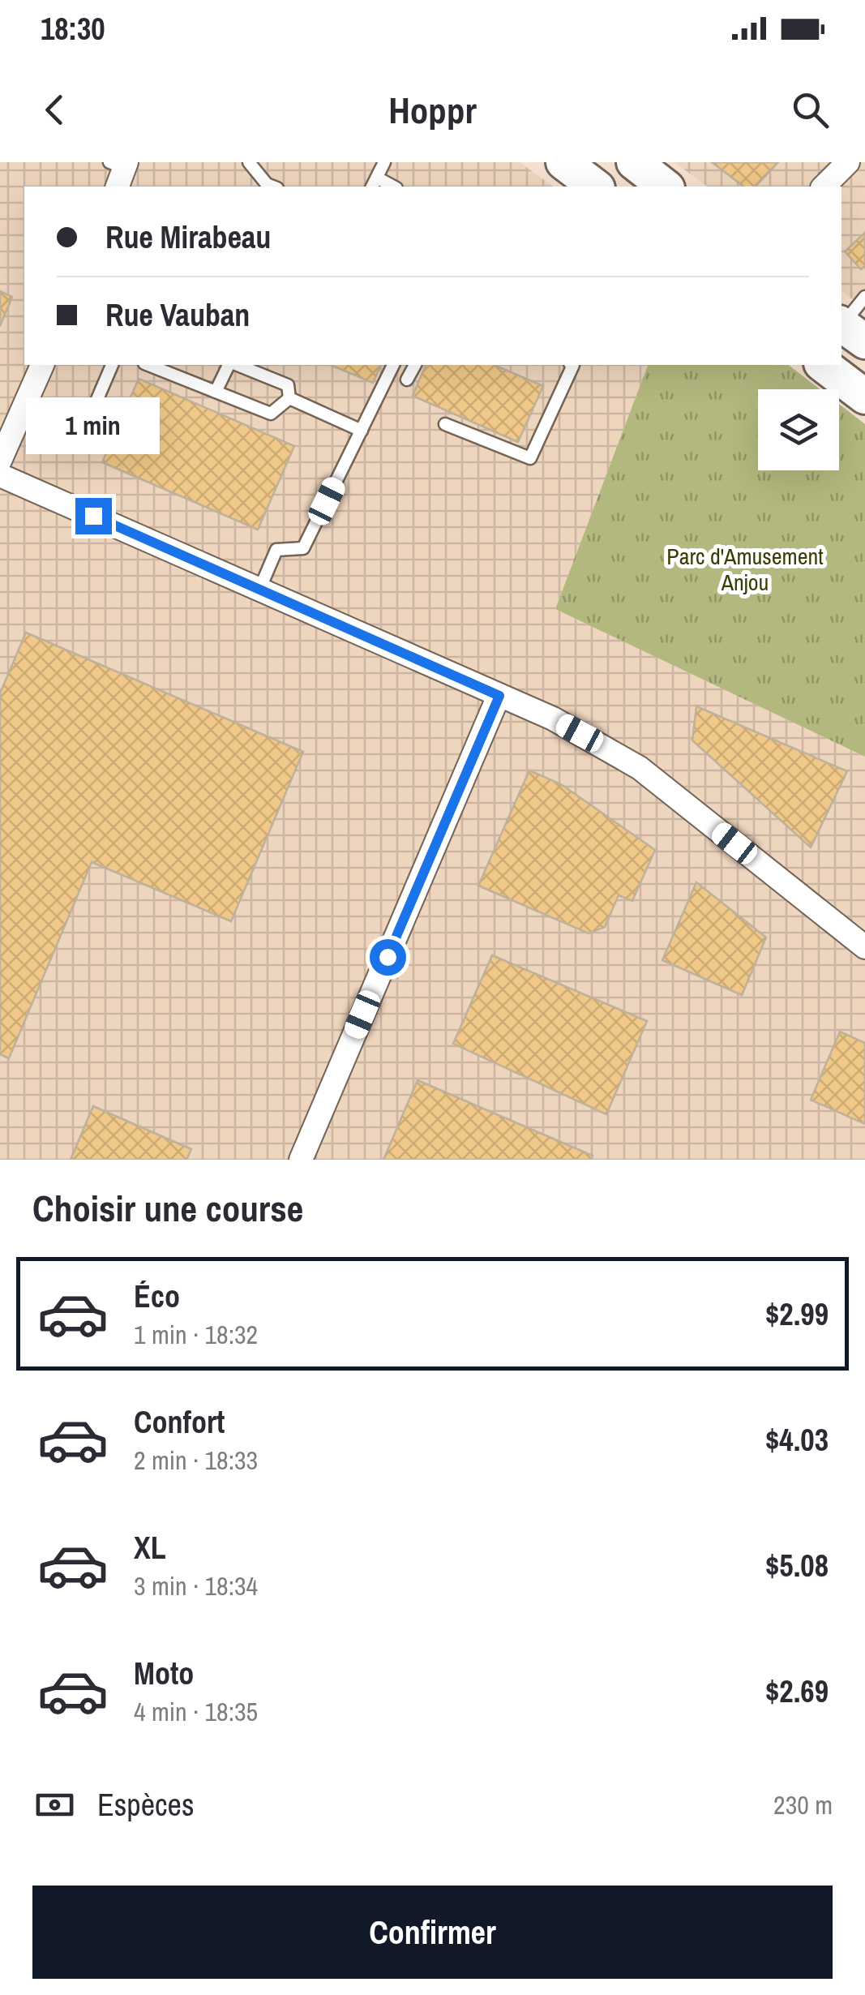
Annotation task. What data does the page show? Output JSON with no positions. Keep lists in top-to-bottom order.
{
  "parks": ["Parc d'Amusement Anjou"],
  "page": {
    "status": "18:30",
    "header": "Hoppr",
    "banner": ["Rue Mirabeau", "Rue Vauban"],
    "bubble": "1 min",
    "heading": "Choisir une course",
    "list": [
      {
        "name": "Éco",
        "note": "1 min · 18:32",
        "value": "$2.99"
      },
      {
        "name": "Confort",
        "note": "2 min · 18:33",
        "value": "$4.03"
      },
      {
        "name": "XL",
        "note": "3 min · 18:34",
        "value": "$5.08"
      },
      {
        "name": "Moto",
        "note": "4 min · 18:35",
        "value": "$2.69"
      }
    ],
    "pay": ["Espèces", "230 m"],
    "buttons": "Confirmer"
  }
}
